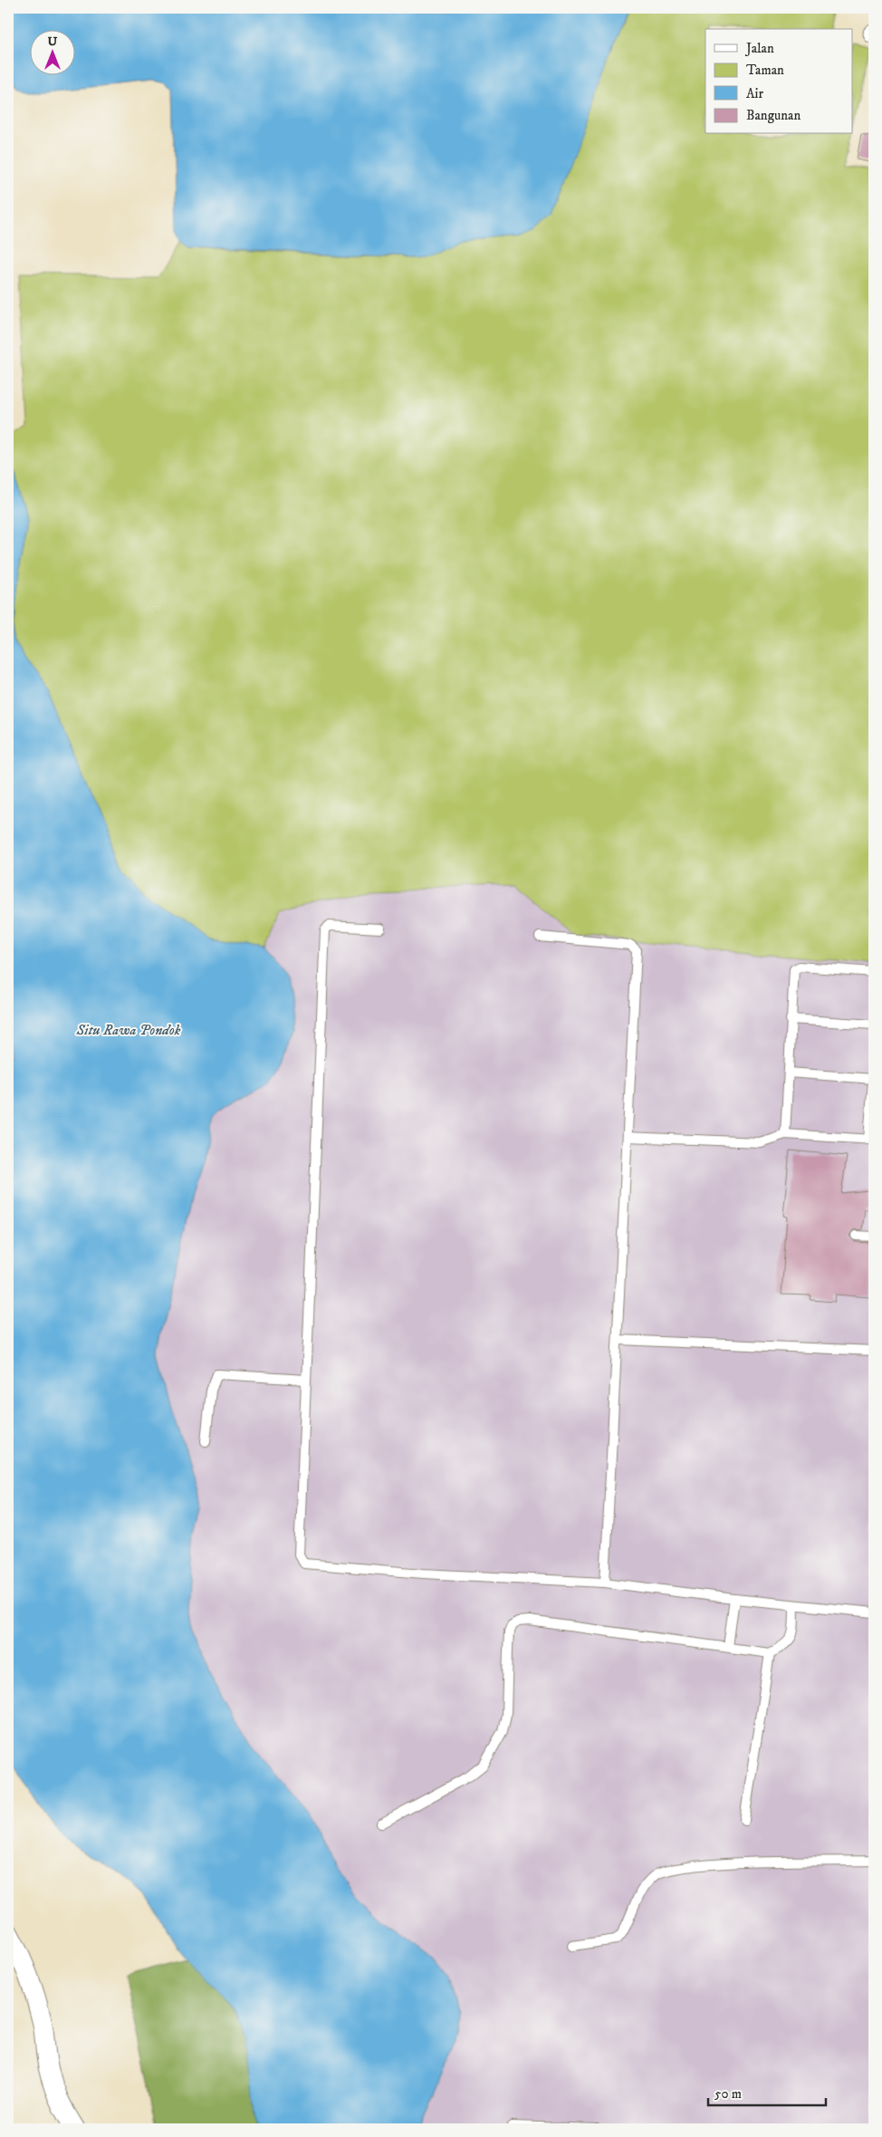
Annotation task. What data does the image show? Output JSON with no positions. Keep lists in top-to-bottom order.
{
  "water": ["Situ Rawa Pondok"],
  "legend": [
    "Jalan",
    "Taman",
    "Air",
    "Bangunan"
  ],
  "scale_bar": "50 m",
  "north": "top"
}
